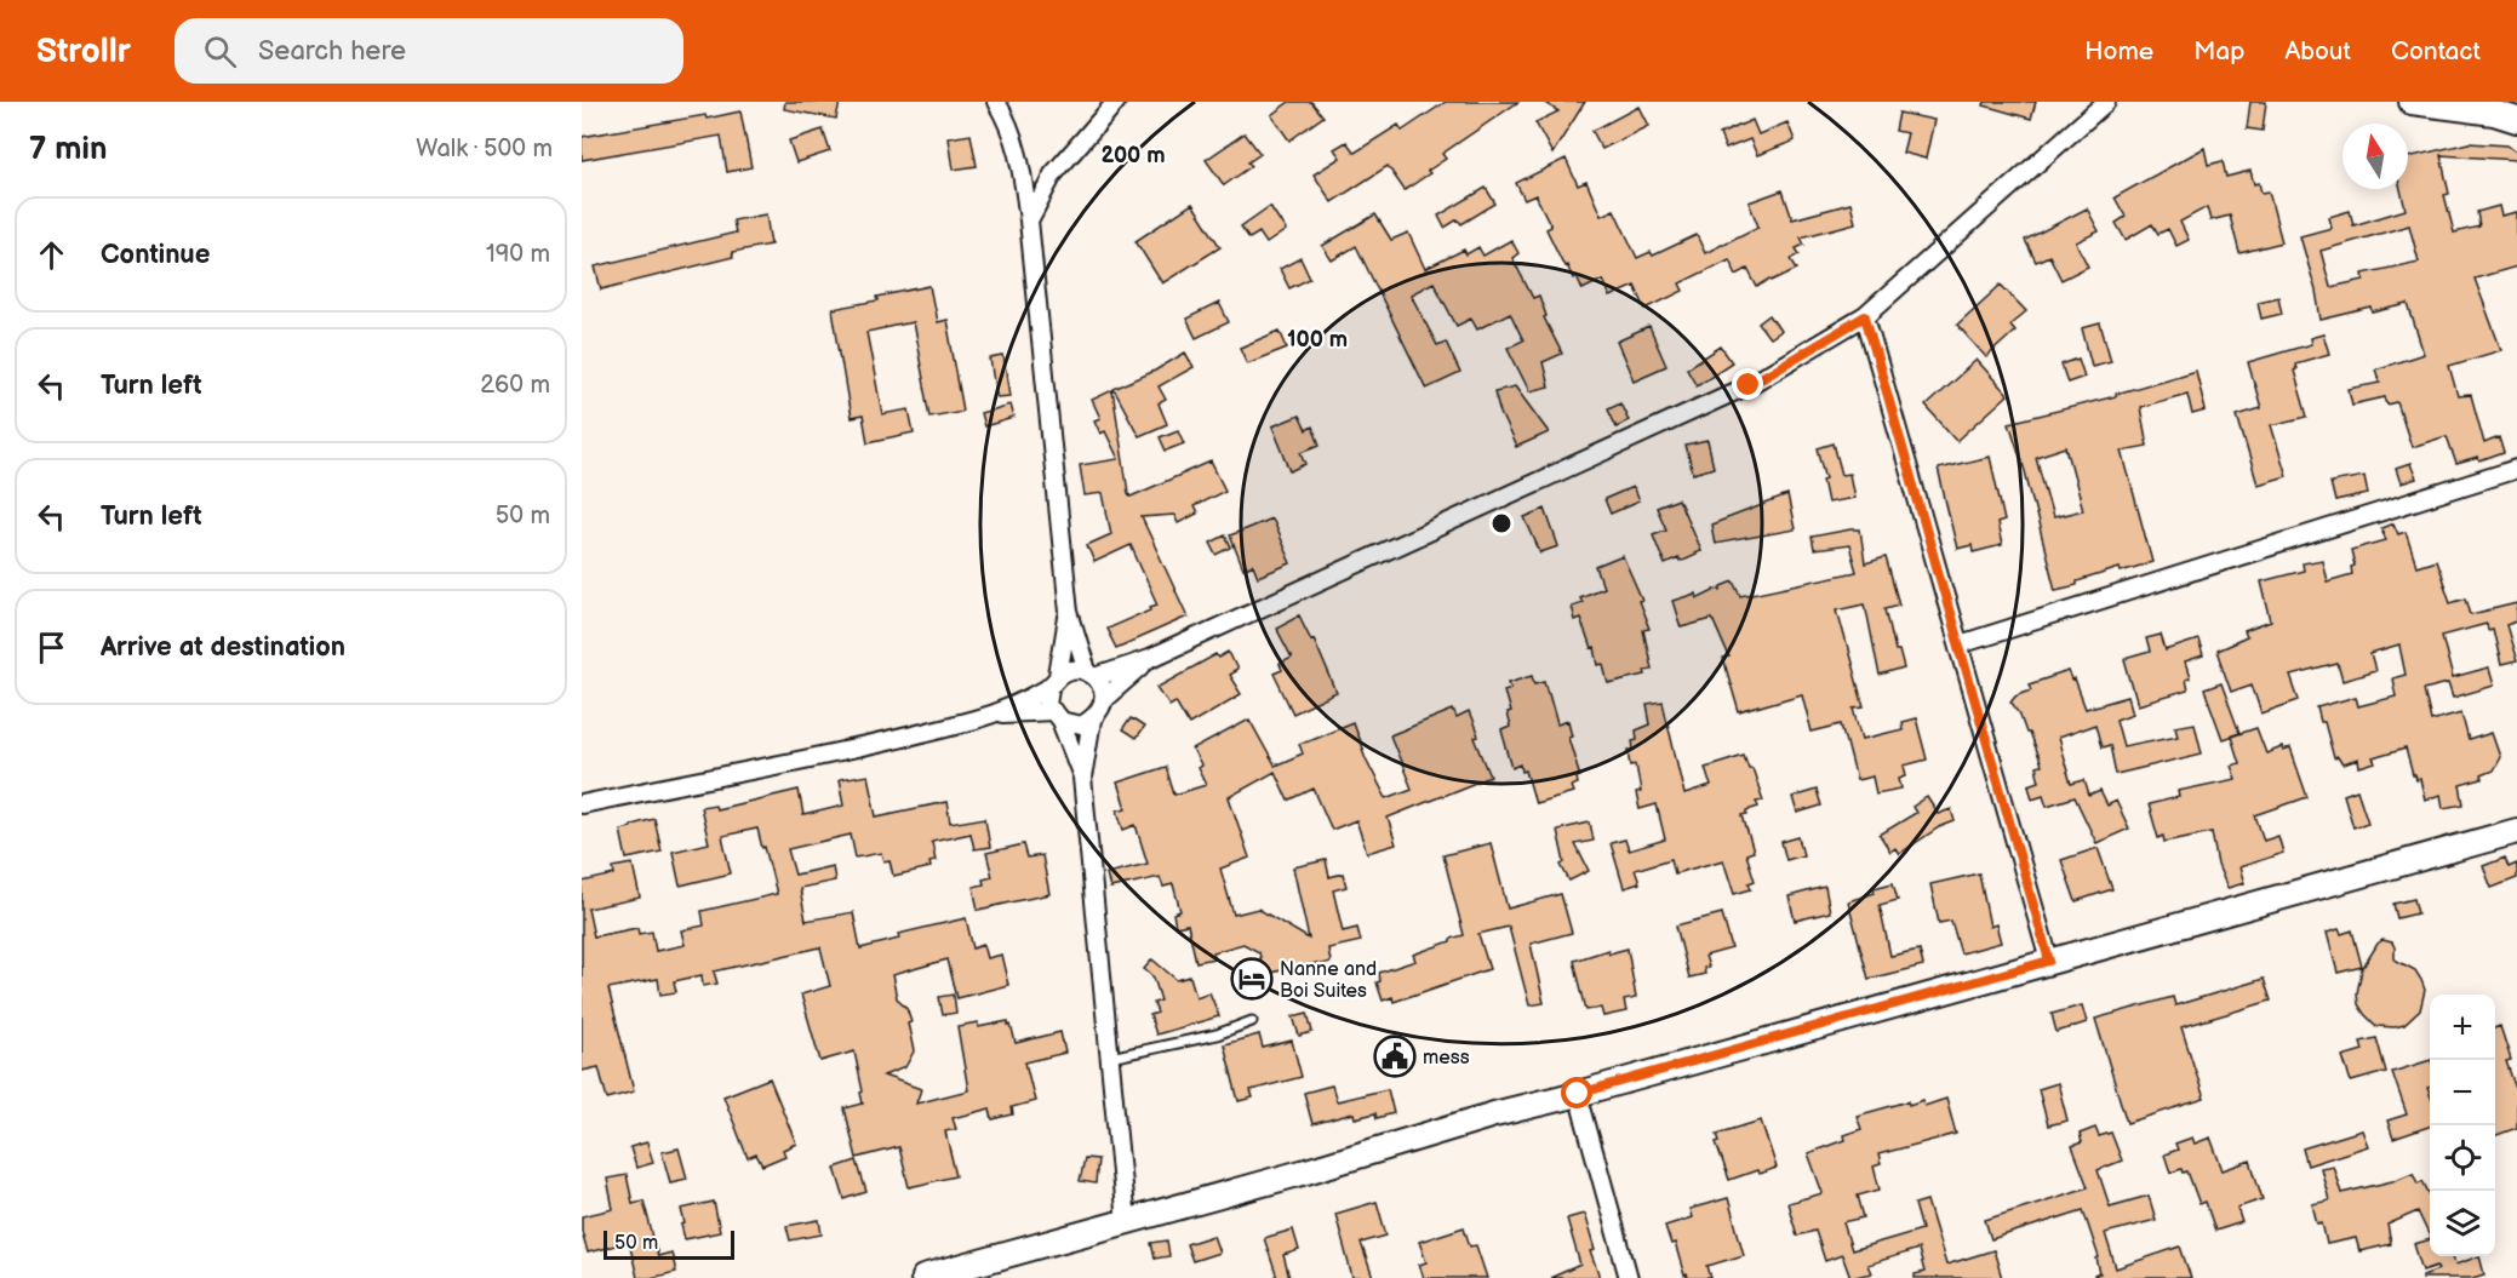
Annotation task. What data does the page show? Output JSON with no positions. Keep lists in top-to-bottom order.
{
  "places": {
    "hotel": ["Nanne and Boi Suites"],
    "public building": ["mess"]
  },
  "scale_bar": "50 m",
  "north": "top",
  "page": {
    "header": "Strollr",
    "search": "Search here",
    "nav": [
      "Home",
      "Map",
      "About",
      "Contact"
    ],
    "heading": ["7 min", "Walk · 500 m"],
    "list": [
      ["Continue", "190 m"],
      ["Turn left", "260 m"],
      ["Turn left", "50 m"],
      "Arrive at destination"
    ],
    "map_buttons": ["+", "−"],
    "scale": "50 m"
  },
  "rings": ["200 m", "100 m"]
}
